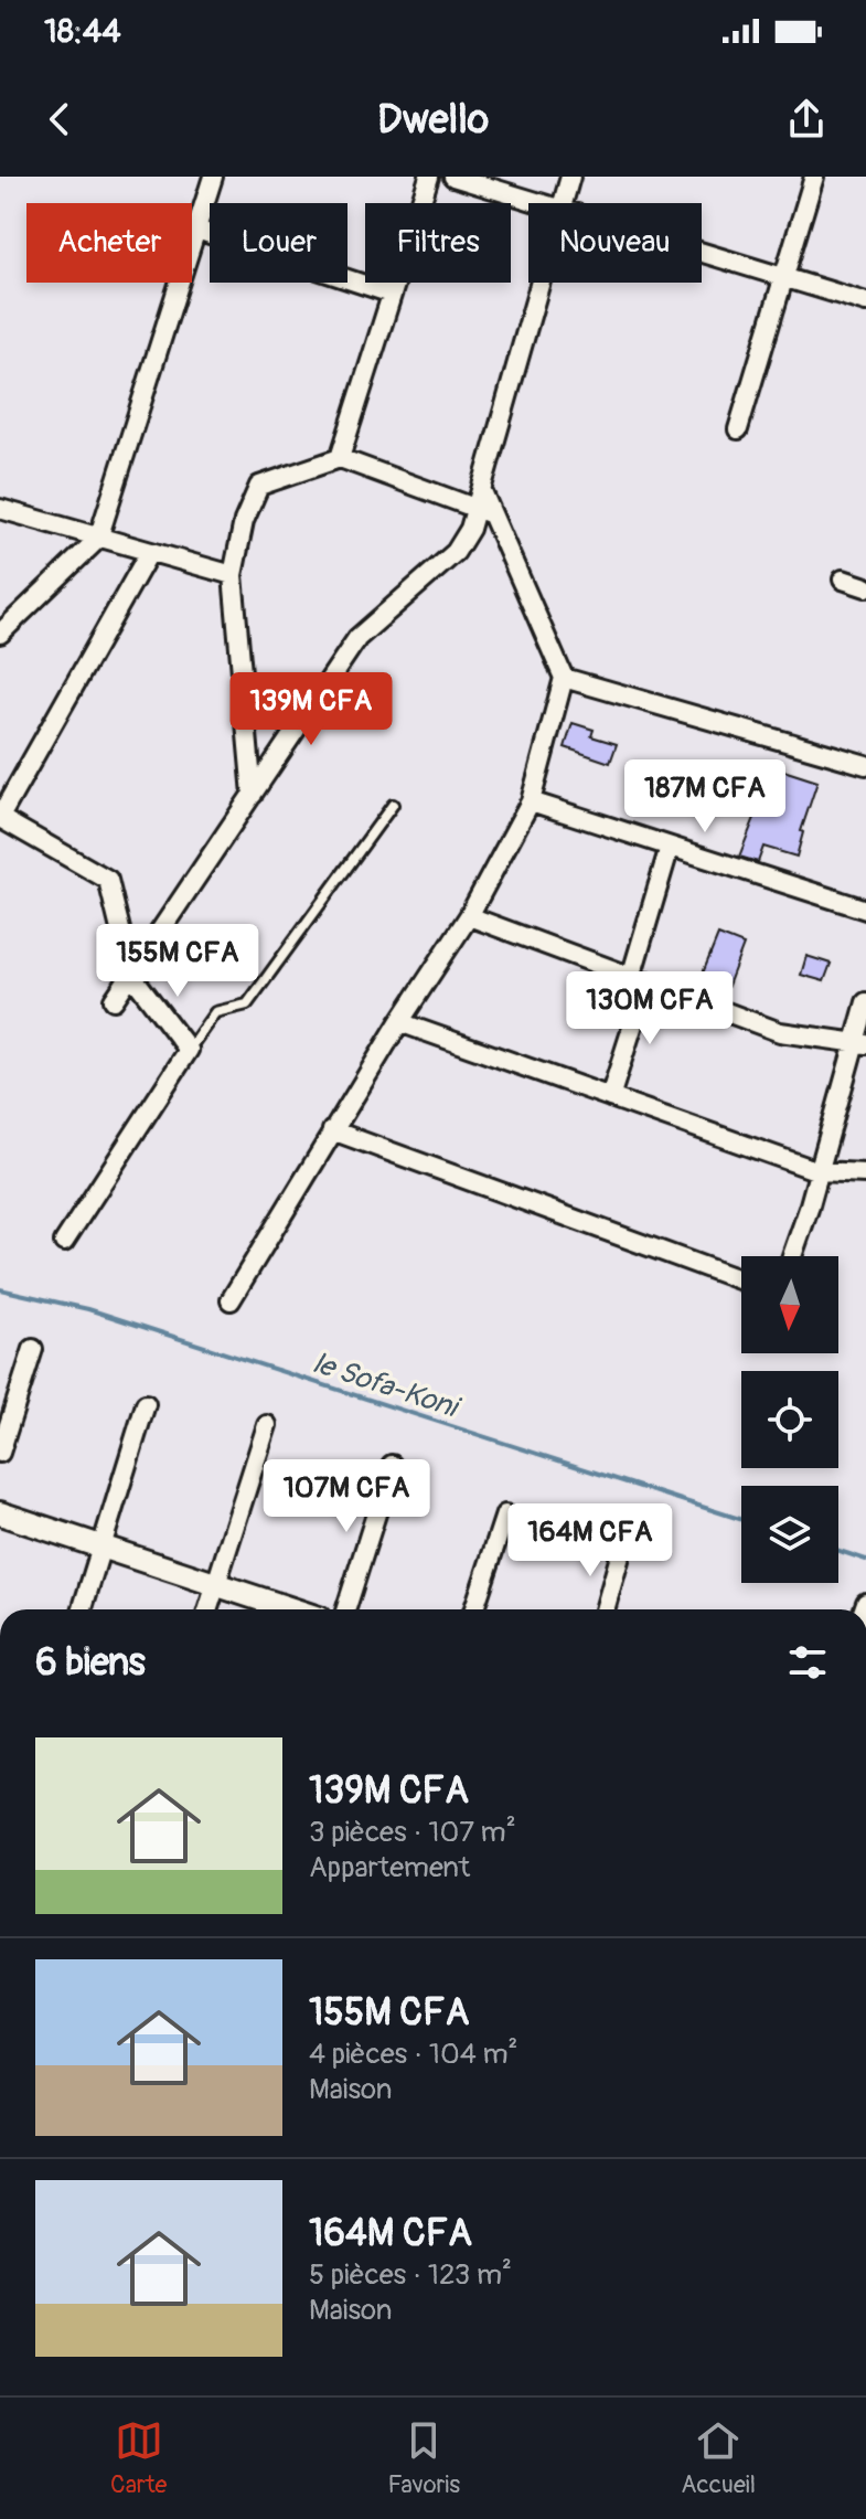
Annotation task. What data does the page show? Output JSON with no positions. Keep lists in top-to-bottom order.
{
  "water": ["le Sofa-Koni"],
  "north": "bottom",
  "page": {
    "status": "18:44",
    "header": "Dwello",
    "chip": [
      "Acheter",
      "Louer",
      "Filtres",
      "Nouveau"
    ],
    "price": [
      "139M CFA",
      "187M CFA",
      "155M CFA",
      "130M CFA",
      "107M CFA",
      "164M CFA"
    ],
    "heading": "6 biens",
    "list": [
      {
        "name": "139M CFA",
        "note": "3 pièces · 107 m² · Appartement"
      },
      {
        "name": "155M CFA",
        "note": "4 pièces · 104 m² · Maison"
      },
      {
        "name": "164M CFA",
        "note": "5 pièces · 123 m² · Maison"
      }
    ],
    "tabs": ["Carte", "Favoris", "Accueil"]
  }
}
